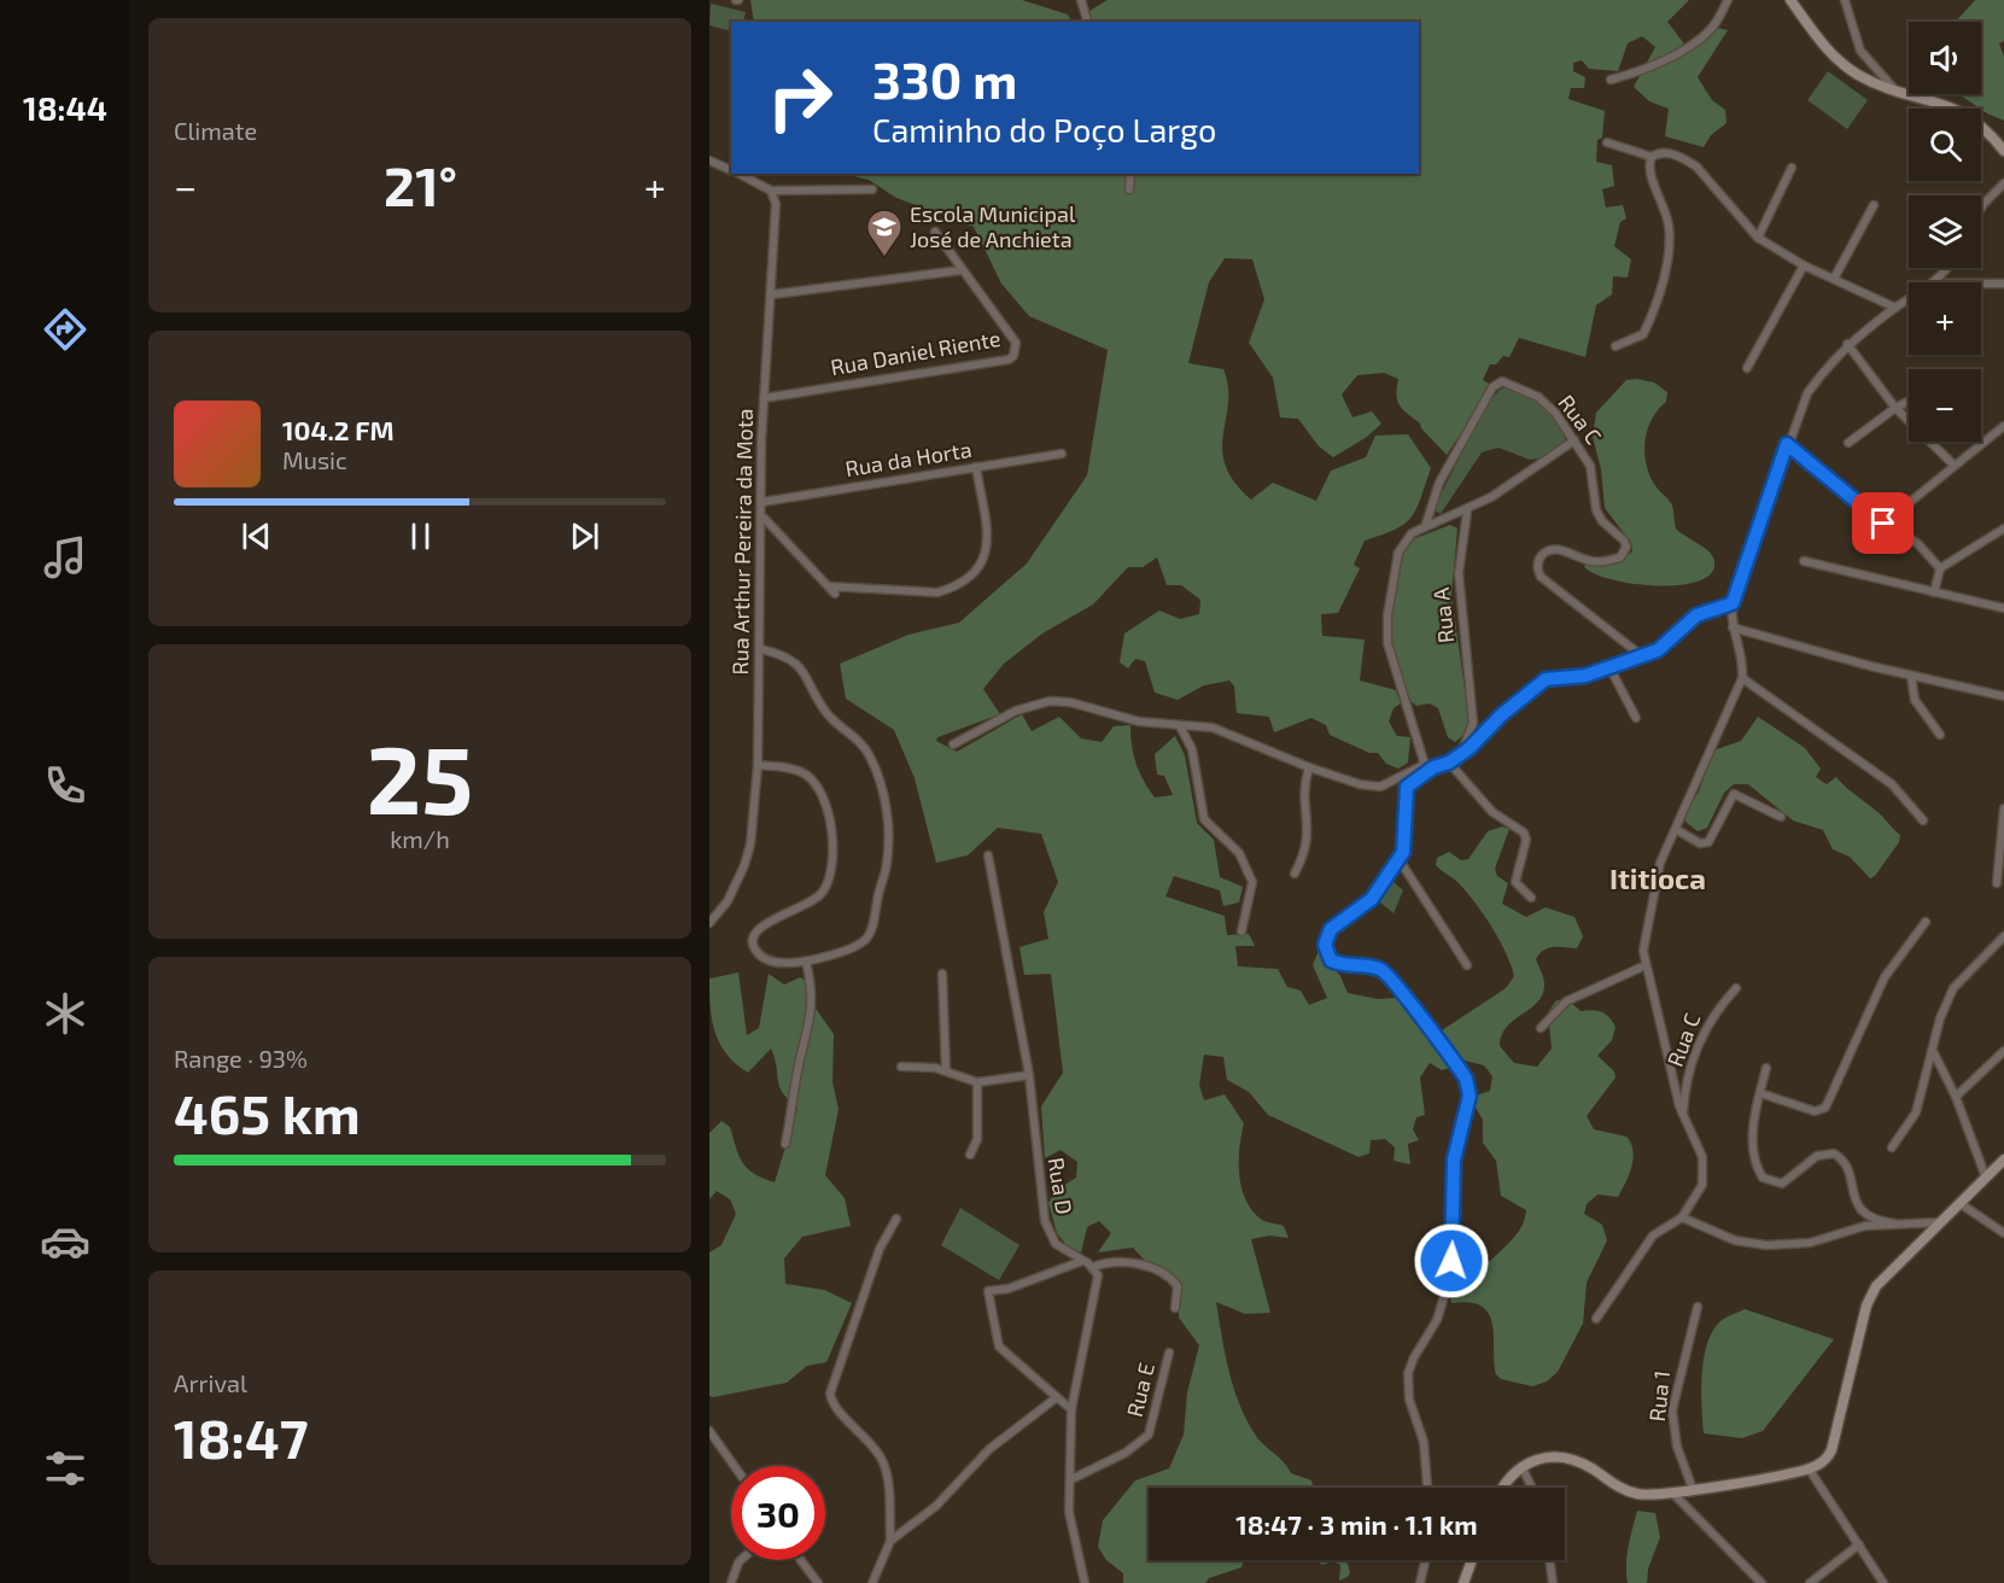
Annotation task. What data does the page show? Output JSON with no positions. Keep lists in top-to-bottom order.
{
  "streets": {
    "street": [
      "Rua Daniel Riente",
      "Rua C",
      "Rua da Horta",
      "Rua Arthur Pereira da Mota",
      "Rua A",
      "Rua D",
      "Rua E",
      "Rua 1"
    ]
  },
  "crossings": [
    ["Rua Daniel Riente", "Rua Arthur Pereira da Mota"],
    ["Rua da Horta", "Rua Arthur Pereira da Mota"]
  ],
  "districts": ["Ititioca"],
  "places": {
    "school or university": ["Escola Municipal José de Anchieta"]
  },
  "page": {
    "tabs": "18:44",
    "tile": [
      "Climate",
      ["25", "km/h"],
      ["Range · 93%", "465 km"],
      ["Arrival", "18:47"]
    ],
    "map_buttons": ["+", "−"],
    "turn": ["330 m", "Caminho do Poço Largo"],
    "heat": ["−", "21°", "+"],
    "song": ["104.2 FM", "Music"],
    "limit": "30",
    "trip": "18:47 · 3 min · 1.1 km"
  }
}
